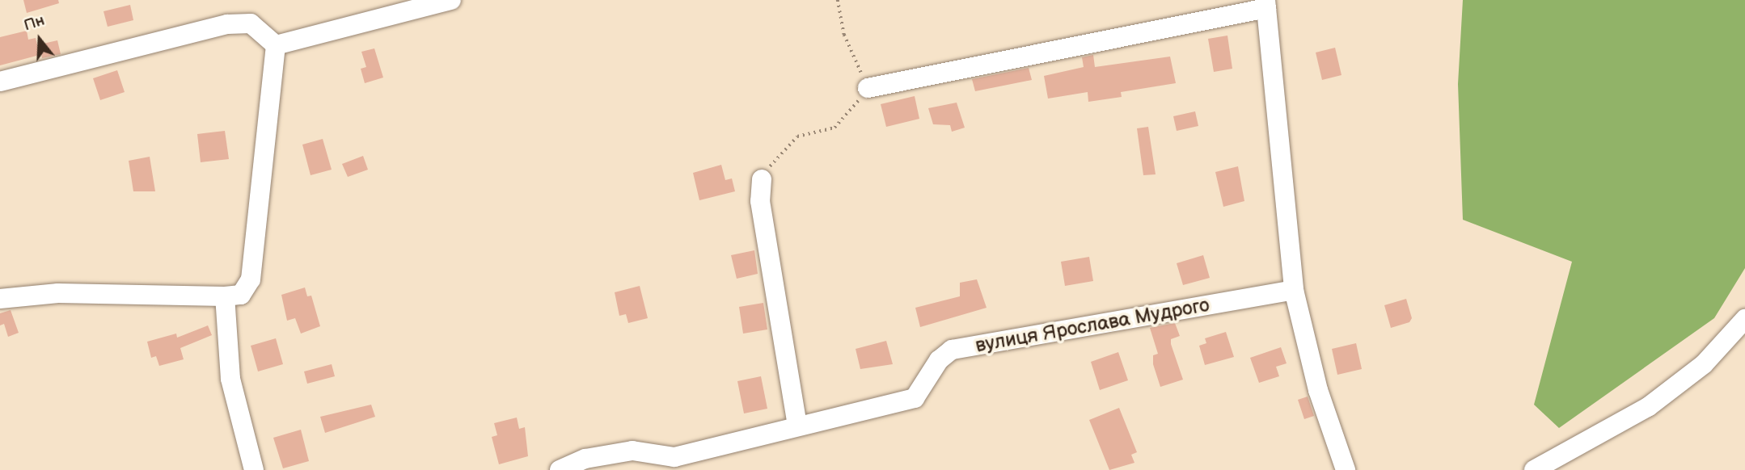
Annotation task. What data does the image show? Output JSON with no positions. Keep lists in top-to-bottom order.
{
  "streets": {
    "street": ["вулиця Ярослава Мудрого"]
  },
  "north": "top"
}
